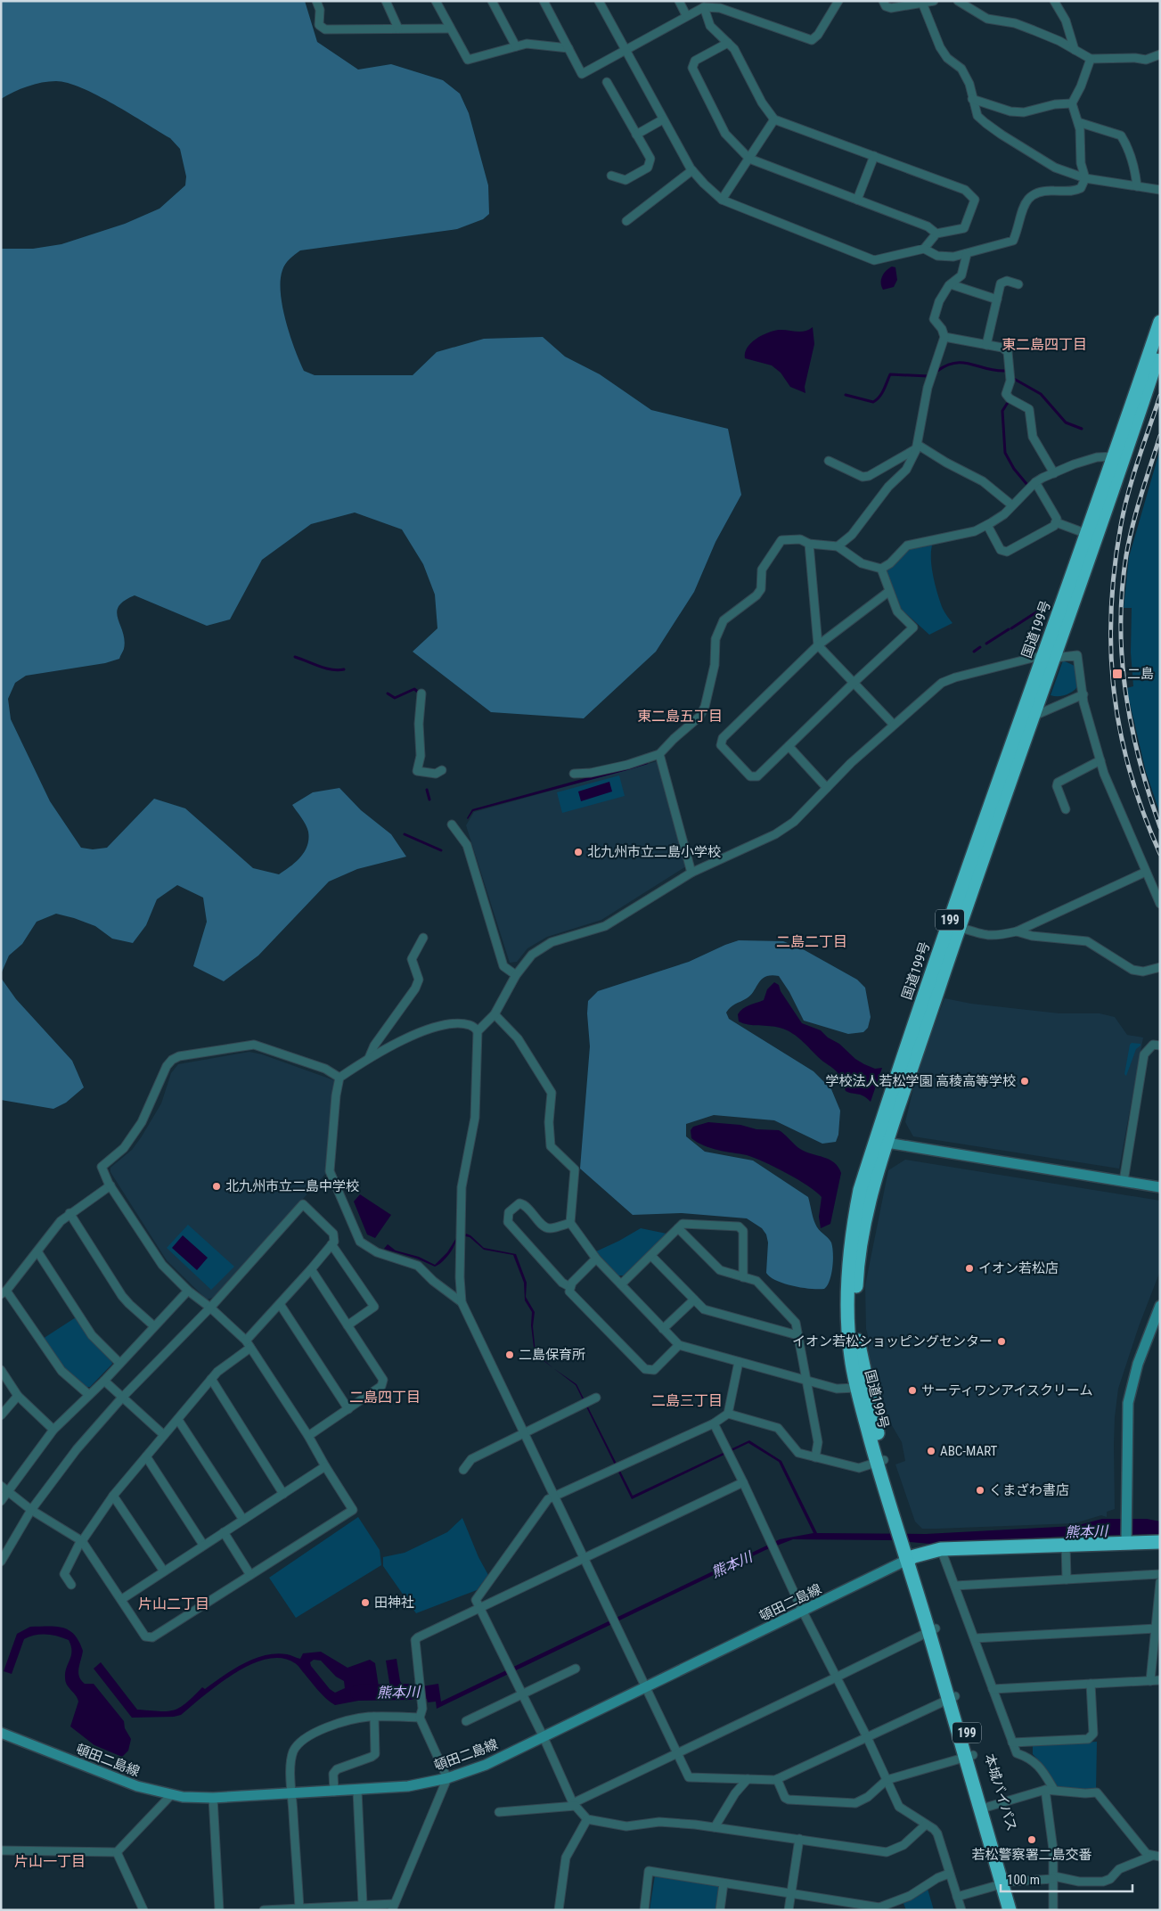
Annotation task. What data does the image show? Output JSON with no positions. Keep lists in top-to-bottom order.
{
  "streets": {
    "highway": ["国道199号", "199", "本城バイパス"],
    "main road": ["頓田二島線"]
  },
  "crossings": [
    ["国道199号", "頓田二島線"],
    ["国道199号", "本城バイパス"],
    ["頓田二島線", "本城バイパス"]
  ],
  "districts": [
    "東二島四丁目",
    "東二島五丁目",
    "二島二丁目",
    "二島四丁目",
    "二島三丁目",
    "片山二丁目",
    "片山一丁目"
  ],
  "water": ["熊本川"],
  "places": {
    "transit": ["二島"],
    "other": [
      "北九州市立二島小学校",
      "学校法人若松学園 高稜高等学校",
      "北九州市立二島中学校",
      "イオン若松店",
      "イオン若松ショッピングセンター",
      "二島保育所",
      "サーティワンアイスクリーム",
      "ABC-MART",
      "くまざわ書店",
      "田神社",
      "若松警察署二島交番"
    ]
  },
  "scale_bar": "100 m"
}
